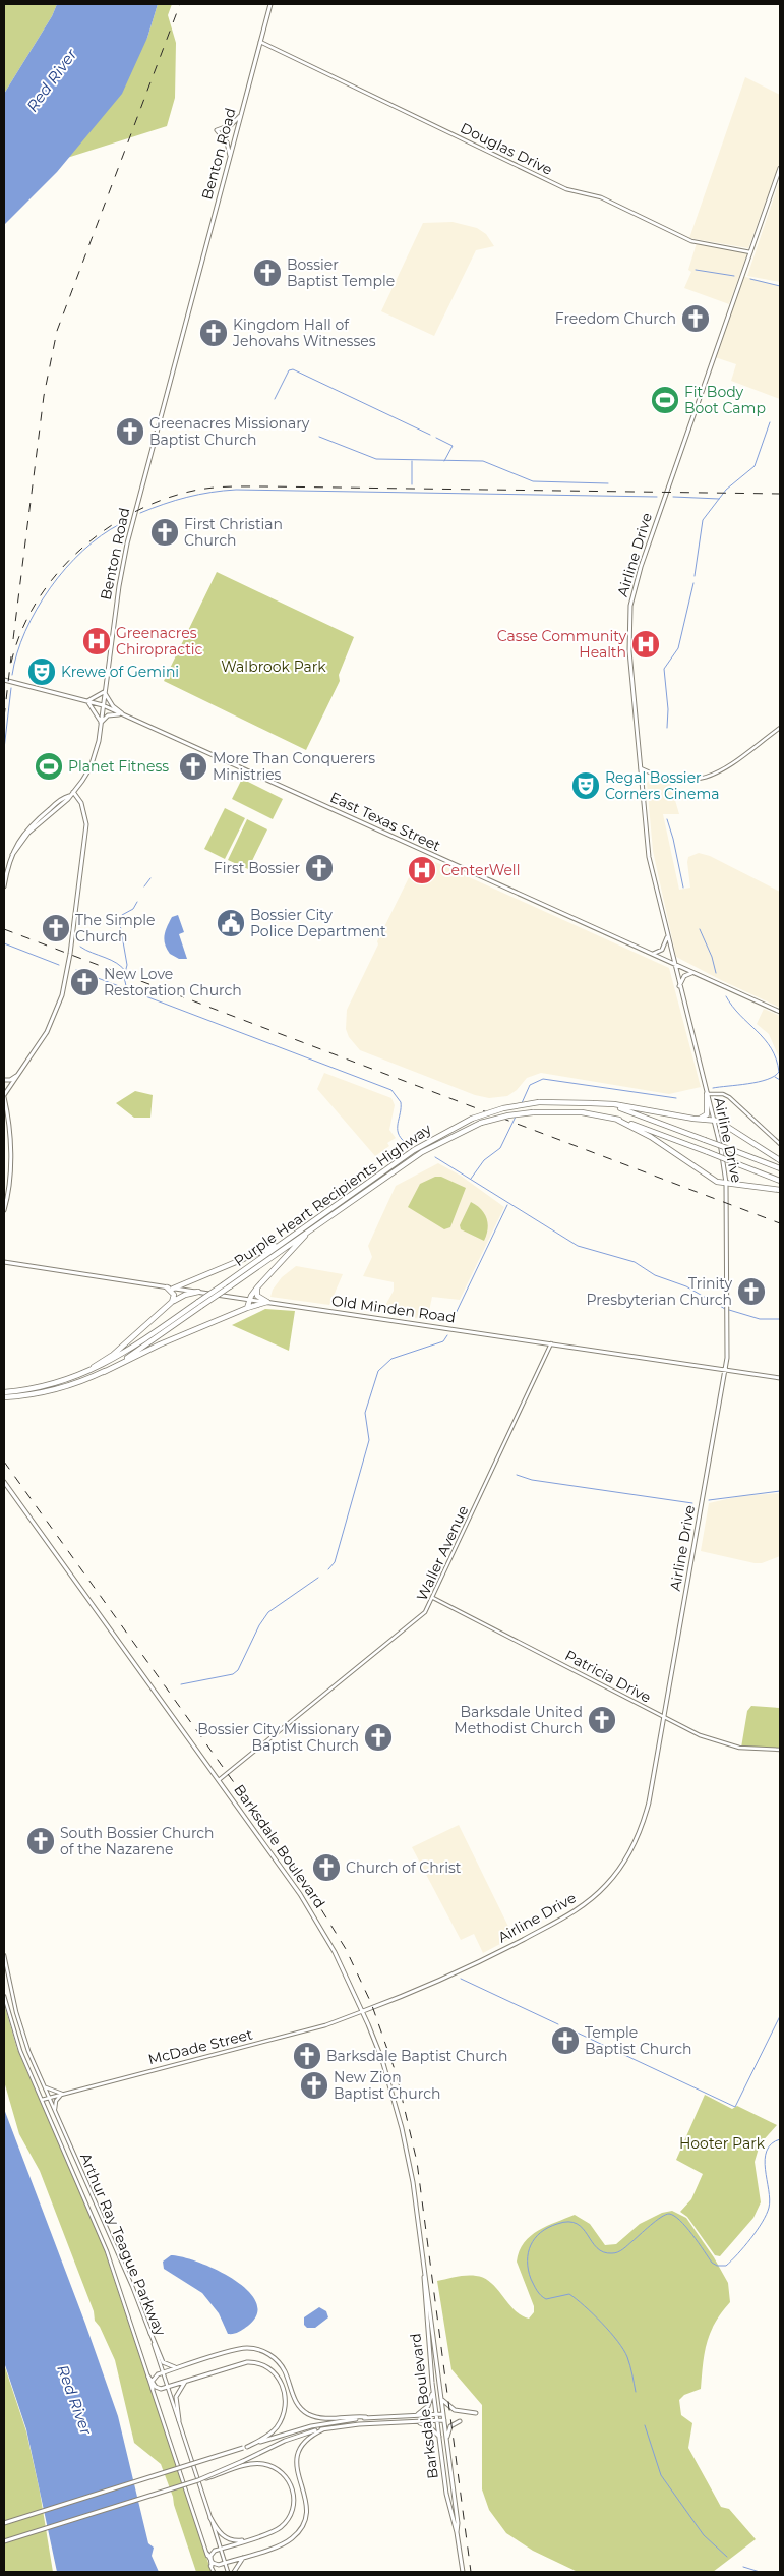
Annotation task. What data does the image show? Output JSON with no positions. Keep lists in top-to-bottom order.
{
  "streets": {
    "highway": ["Purple Heart Recipients Highway"],
    "main road": [
      "Benton Road",
      "Airline Drive",
      "East Texas Street",
      "Old Minden Road",
      "Barksdale Boulevard"
    ],
    "street": [
      "Douglas Drive",
      "Waller Avenue",
      "Patricia Drive",
      "McDade Street",
      "Arthur Ray Teague Parkway"
    ]
  },
  "crossings": [
    ["Douglas Drive", "Benton Road"],
    ["Douglas Drive", "Airline Drive"],
    ["Benton Road", "East Texas Street"],
    ["Airline Drive", "East Texas Street"],
    ["Airline Drive", "Old Minden Road"],
    ["Airline Drive", "Patricia Drive"],
    ["Airline Drive", "Barksdale Boulevard"],
    ["Airline Drive", "McDade Street"],
    ["Old Minden Road", "Waller Avenue"],
    ["Waller Avenue", "Patricia Drive"],
    ["Waller Avenue", "Barksdale Boulevard"],
    ["Barksdale Boulevard", "McDade Street"],
    ["McDade Street", "Arthur Ray Teague Parkway"]
  ],
  "water": ["Red River"],
  "parks": ["Walbrook Park", "Hooter Park"],
  "places": {
    "church": [
      "Bossier Baptist Temple",
      "Freedom Church",
      "Kingdom Hall of Jehovahs Witnesses",
      "Greenacres Missionary Baptist Church",
      "First Christian Church",
      "More Than Conquerers Ministries",
      "First Bossier",
      "The Simple Church",
      "New Love Restoration Church",
      "Trinity Presbyterian Church",
      "Barksdale United Methodist Church",
      "Bossier City Missionary Baptist Church",
      "South Bossier Church of the Nazarene",
      "Church of Christ",
      "Temple Baptist Church",
      "Barksdale Baptist Church",
      "New Zion Baptist Church"
    ],
    "sports": ["Fit Body Boot Camp", "Planet Fitness"],
    "hospital": ["Greenacres Chiropractic", "Casse Community Health", "CenterWell"],
    "theatre": ["Krewe of Gemini", "Regal Bossier Corners Cinema"],
    "public building": ["Bossier City Police Department"]
  }
}
